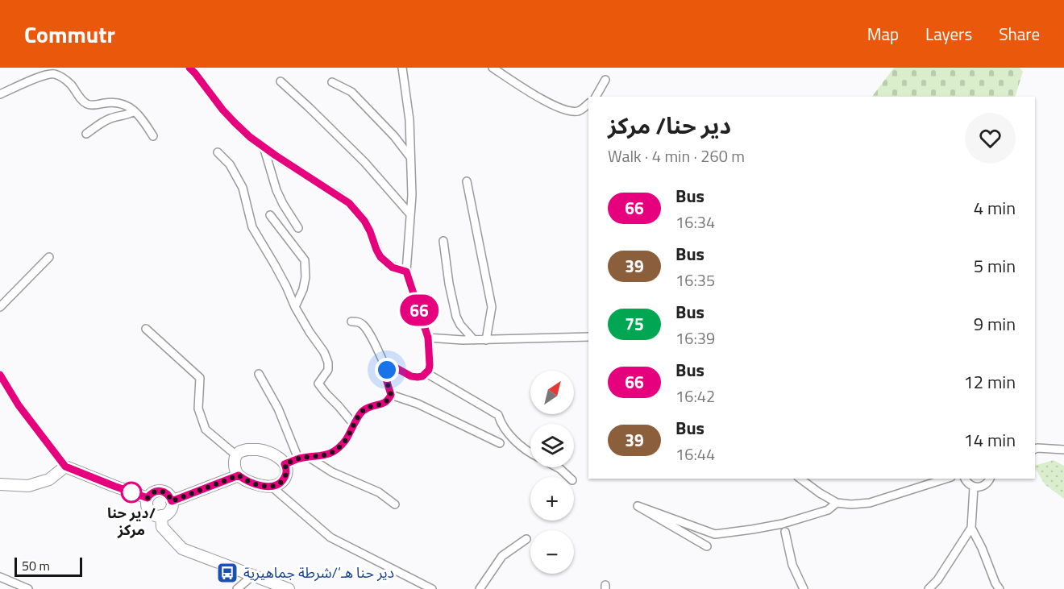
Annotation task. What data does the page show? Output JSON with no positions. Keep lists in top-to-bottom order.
{
  "places": {
    "other": ["دير حنا/ مركز"],
    "bus stop": ["دير حنا هـ‘/شرطة جماهيرية"]
  },
  "lines": ["bus line 66"],
  "scale_bar": "50 m",
  "north": "top right",
  "page": {
    "header": "Commutr",
    "nav": ["Map", "Layers", "Share"],
    "on_map": "66",
    "heading": ["دير حنا/ مركز", "Walk · 4 min · 260 m"],
    "list": [
      {
        "mark": "66",
        "name": "Bus",
        "note": "16:34",
        "value": "4 min"
      },
      {
        "mark": "39",
        "name": "Bus",
        "note": "16:35",
        "value": "5 min"
      },
      {
        "mark": "75",
        "name": "Bus",
        "note": "16:39",
        "value": "9 min"
      },
      {
        "mark": "66",
        "name": "Bus",
        "note": "16:42",
        "value": "12 min"
      },
      {
        "mark": "39",
        "name": "Bus",
        "note": "16:44",
        "value": "14 min"
      }
    ],
    "map_buttons": ["+", "−"],
    "scale": "50 m"
  }
}
